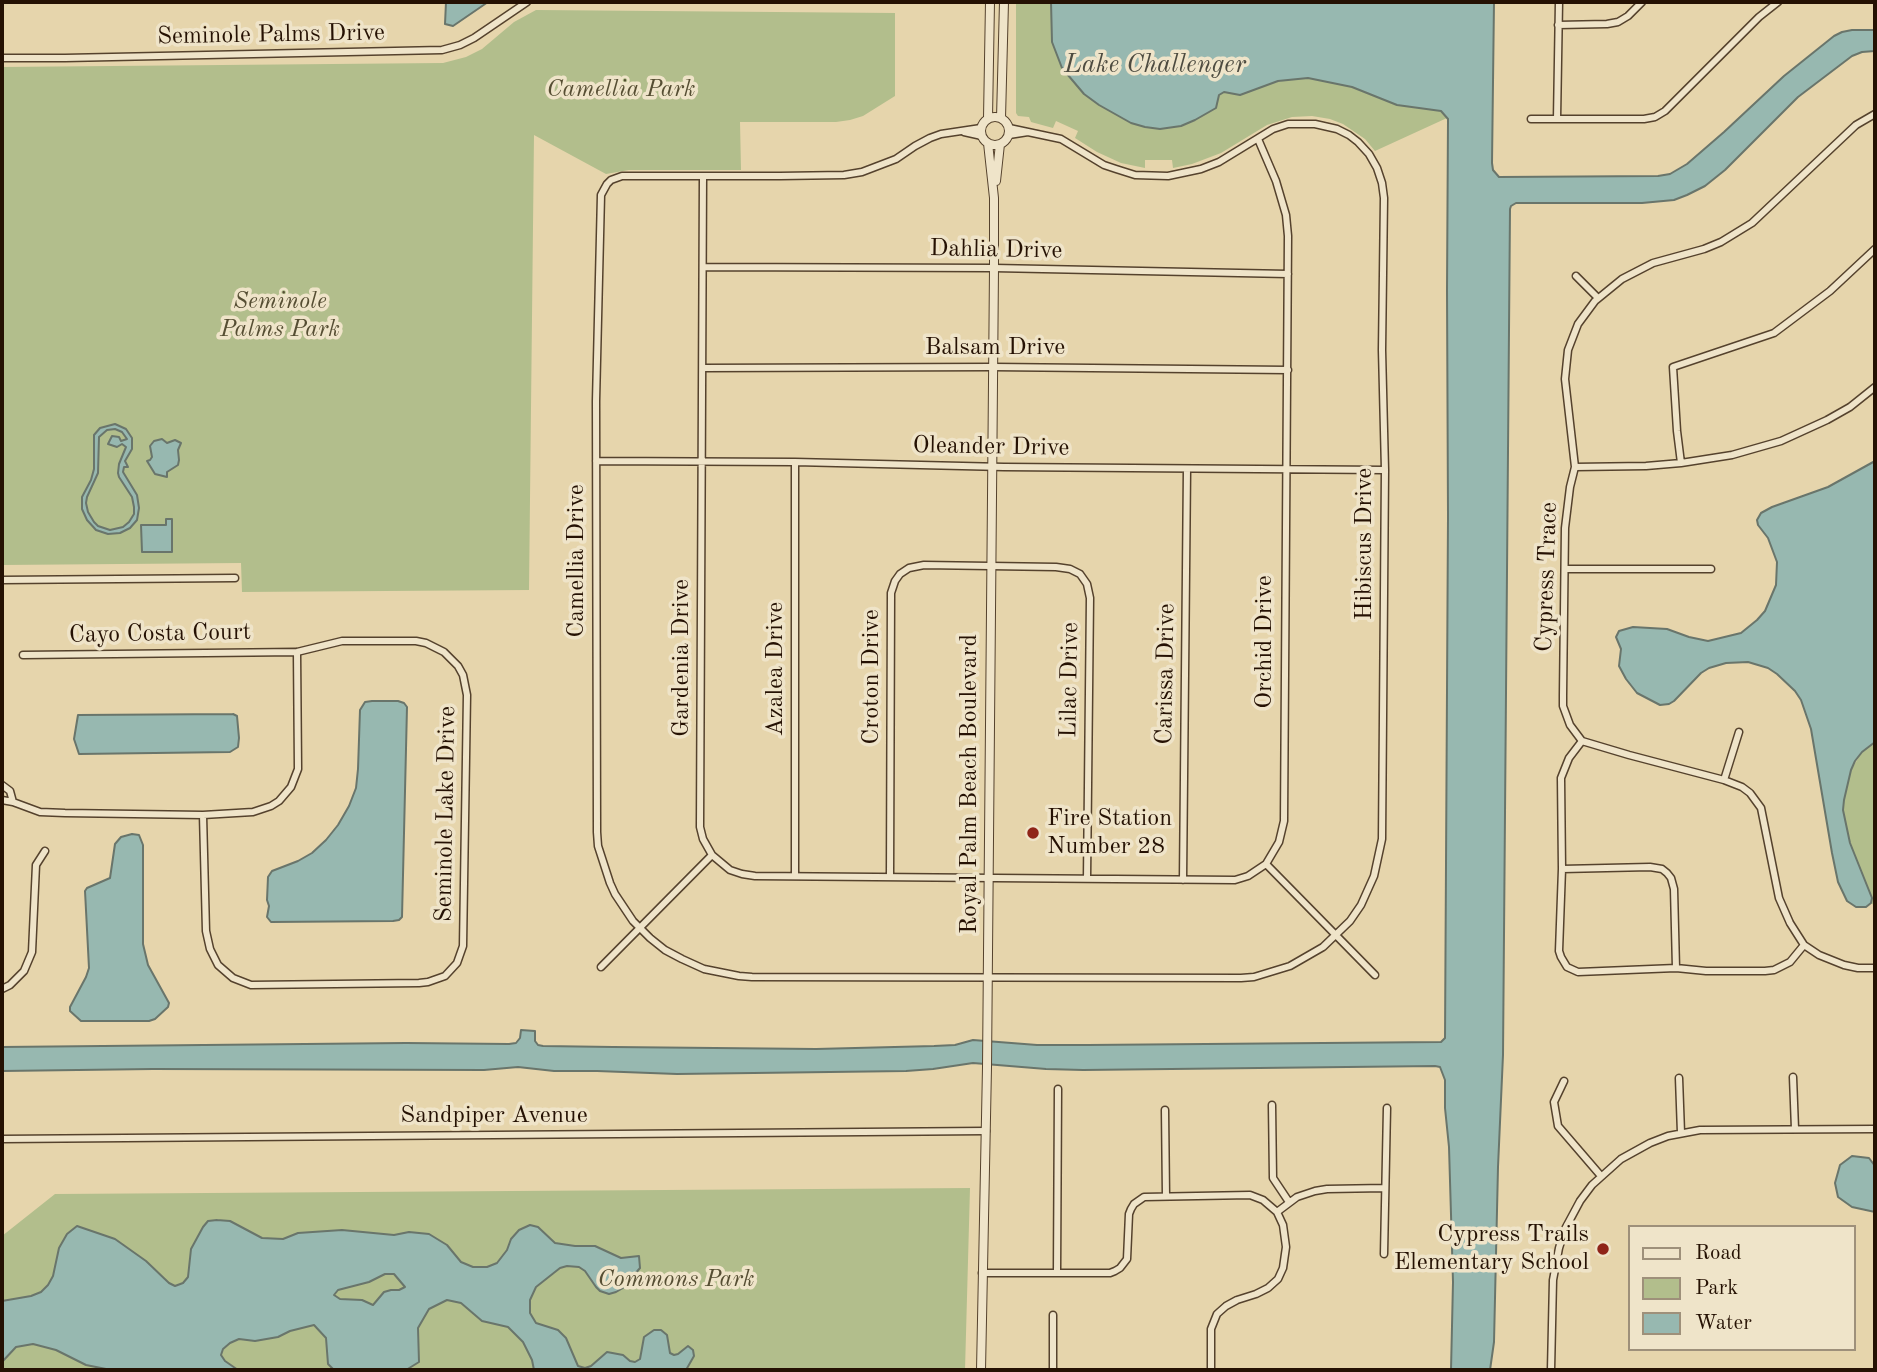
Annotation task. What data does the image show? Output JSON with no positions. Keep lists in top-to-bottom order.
{
  "streets": {
    "street": [
      "Seminole Palms Drive",
      "Dahlia Drive",
      "Balsam Drive",
      "Oleander Drive",
      "Hibiscus Drive",
      "Camellia Drive",
      "Cypress Trace",
      "Cayo Costa Court",
      "Orchid Drive",
      "Gardenia Drive",
      "Azalea Drive",
      "Carissa Drive",
      "Croton Drive",
      "Lilac Drive",
      "Royal Palm Beach Boulevard",
      "Seminole Lake Drive",
      "Sandpiper Avenue"
    ]
  },
  "crossings": [
    ["Dahlia Drive", "Orchid Drive"],
    ["Dahlia Drive", "Gardenia Drive"],
    ["Dahlia Drive", "Royal Palm Beach Boulevard"],
    ["Balsam Drive", "Orchid Drive"],
    ["Balsam Drive", "Gardenia Drive"],
    ["Balsam Drive", "Royal Palm Beach Boulevard"],
    ["Oleander Drive", "Hibiscus Drive"],
    ["Oleander Drive", "Camellia Drive"],
    ["Oleander Drive", "Orchid Drive"],
    ["Oleander Drive", "Gardenia Drive"],
    ["Oleander Drive", "Azalea Drive"],
    ["Oleander Drive", "Carissa Drive"],
    ["Oleander Drive", "Royal Palm Beach Boulevard"],
    ["Hibiscus Drive", "Camellia Drive"],
    ["Hibiscus Drive", "Orchid Drive"],
    ["Hibiscus Drive", "Royal Palm Beach Boulevard"],
    ["Camellia Drive", "Gardenia Drive"],
    ["Camellia Drive", "Royal Palm Beach Boulevard"],
    ["Cayo Costa Court", "Seminole Lake Drive"],
    ["Croton Drive", "Lilac Drive"],
    ["Croton Drive", "Royal Palm Beach Boulevard"],
    ["Lilac Drive", "Royal Palm Beach Boulevard"],
    ["Royal Palm Beach Boulevard", "Sandpiper Avenue"]
  ],
  "water": ["Lake Challenger"],
  "parks": ["Camellia Park", "Seminole Palms Park", "Commons Park"],
  "places": ["Fire Station Number 28", "Cypress Trails Elementary School"],
  "legend": ["Road", "Park", "Water"]
}
